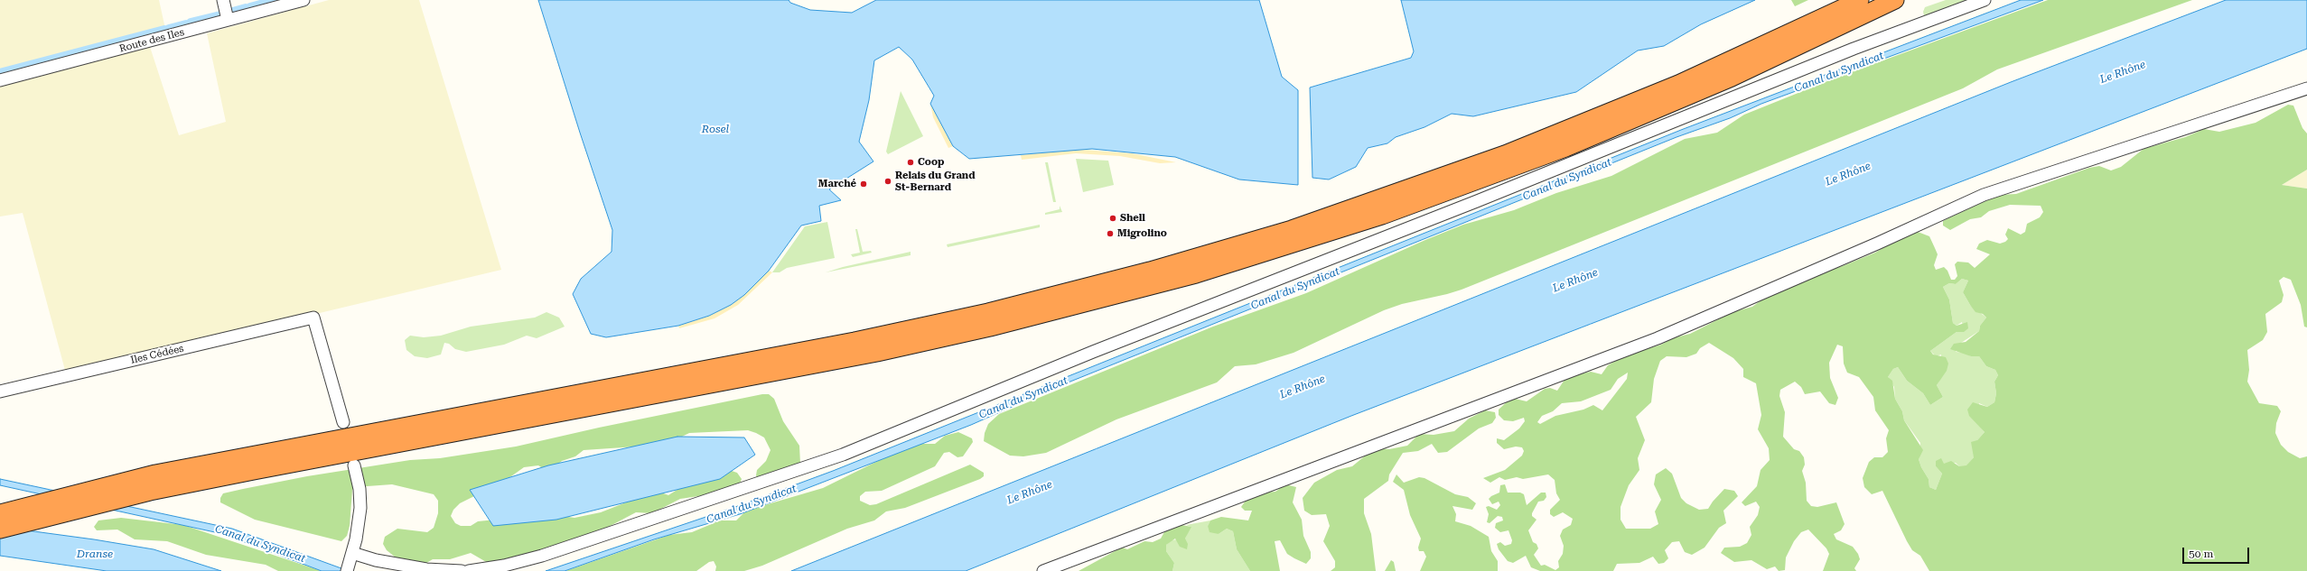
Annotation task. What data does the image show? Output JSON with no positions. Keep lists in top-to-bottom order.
{
  "streets": {
    "street": ["Route des Iles", "Iles Cédées"]
  },
  "water": [
    "Canal du Syndicat",
    "Le Rhône",
    "Rosel",
    "Dranse"
  ],
  "places": [
    "Coop",
    "Relais du Grand St-Bernard",
    "Marché",
    "Shell",
    "Migrolino"
  ],
  "scale_bar": "50 m"
}
